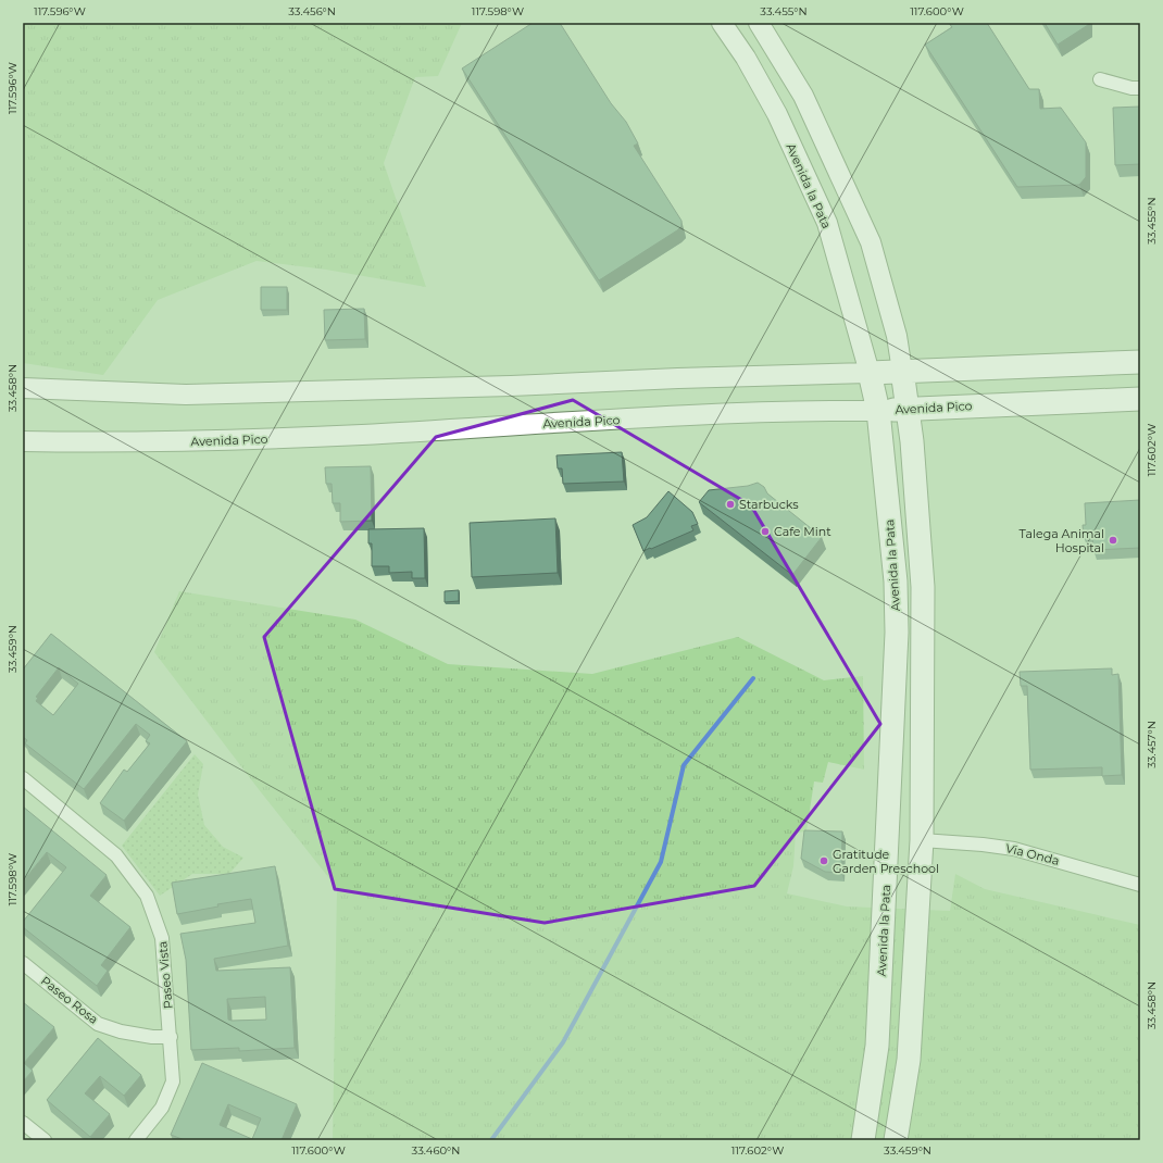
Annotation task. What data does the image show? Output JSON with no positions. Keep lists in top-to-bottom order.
{
  "streets": {
    "highway": ["Avenida la Pata", "Avenida Pico"],
    "street": ["Via Onda", "Paseo Vista", "Paseo Rosa"]
  },
  "crossings": [
    ["Avenida la Pata", "Avenida Pico"],
    ["Paseo Vista", "Paseo Rosa"]
  ],
  "places": [
    "Starbucks",
    "Cafe Mint",
    "Talega Animal Hospital",
    "Gratitude Garden Preschool"
  ],
  "coordinates": [
    "117.596°W",
    "33.456°N",
    "117.598°W",
    "33.455°N",
    "117.600°W",
    "33.458°N",
    "117.602°W",
    "33.459°N",
    "33.457°N",
    "33.460°N"
  ]
}
